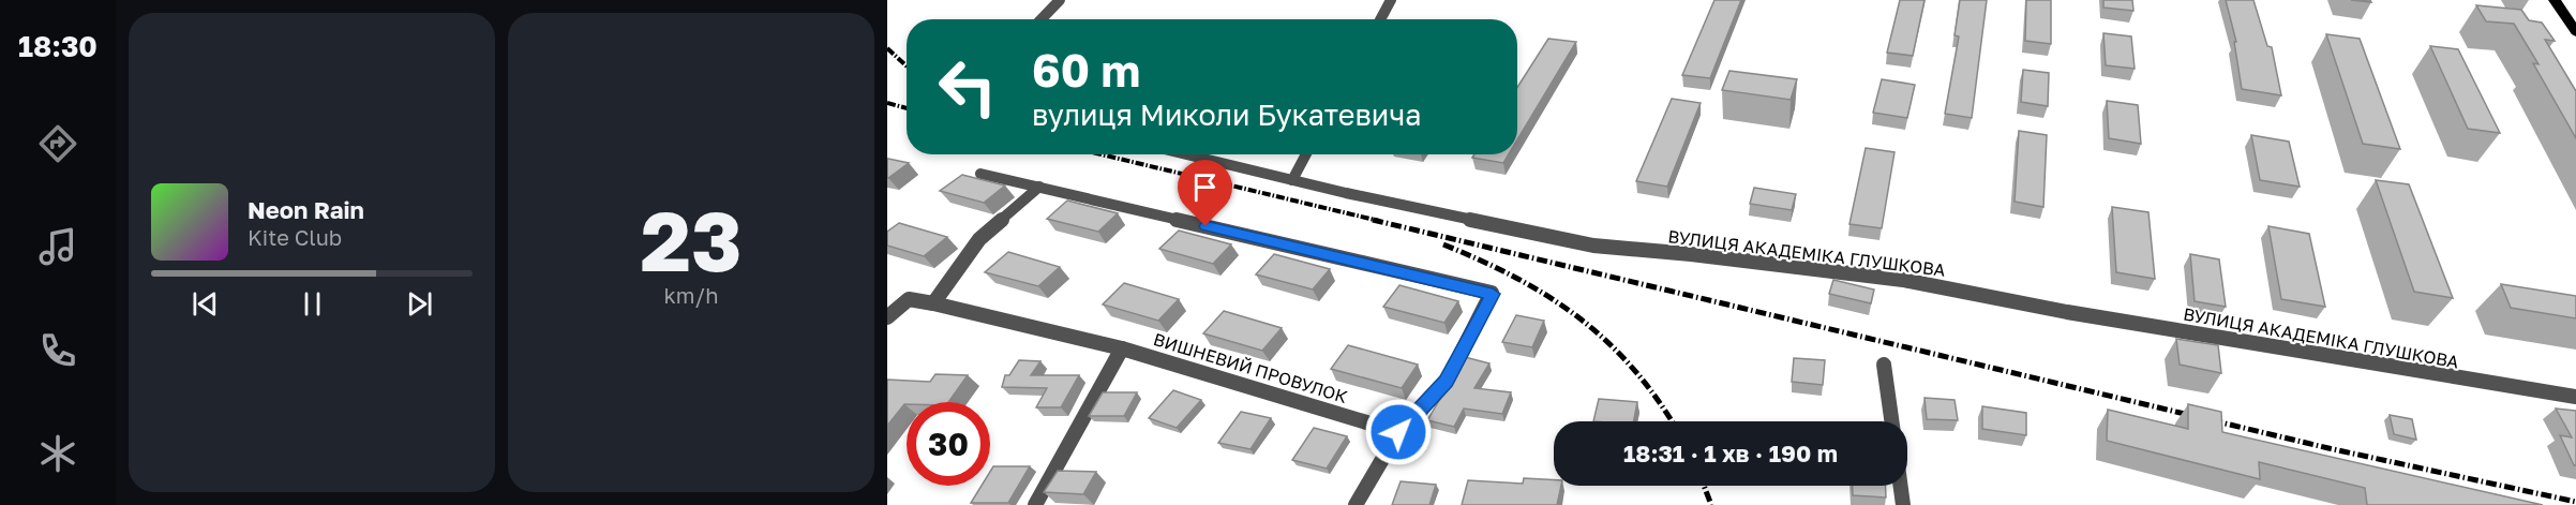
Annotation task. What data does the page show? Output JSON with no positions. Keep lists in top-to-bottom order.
{
  "streets": {
    "street": ["ВУЛИЦЯ АКАДЕМІКА ГЛУШКОВА", "ВИШНЕВИЙ ПРОВУЛОК"]
  },
  "page": {
    "tabs": "18:30",
    "tile": ["23", "km/h"],
    "turn": ["60 m", "вулиця Миколи Букатевича"],
    "song": ["Neon Rain", "Kite Club"],
    "limit": "30",
    "trip": "18:31 · 1 хв · 190 m"
  }
}
